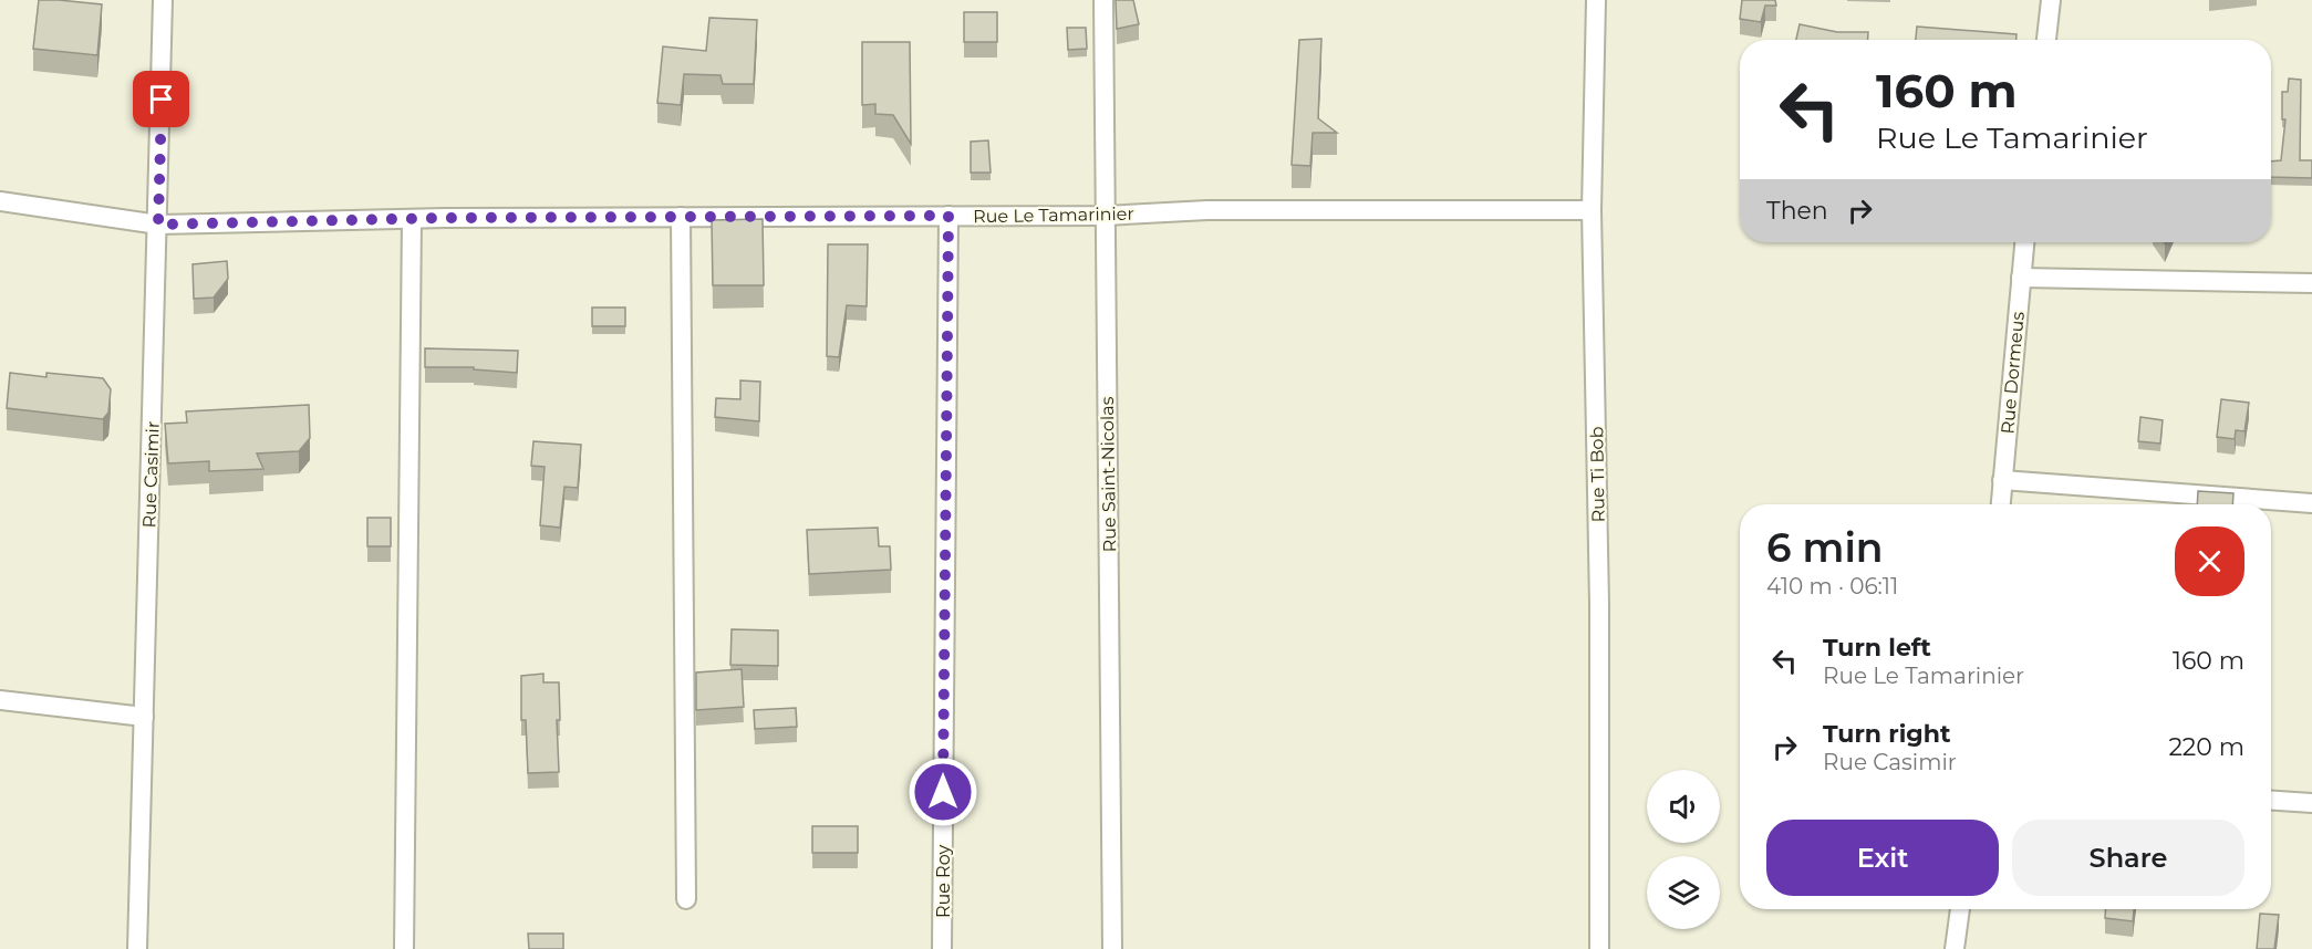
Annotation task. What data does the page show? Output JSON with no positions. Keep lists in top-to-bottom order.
{
  "streets": {
    "street": [
      "Rue Le Tamarinier",
      "Rue Dormeus",
      "Rue Casimir",
      "Rue Saint-Nicolas",
      "Rue Ti Bob",
      "Rue Roy"
    ]
  },
  "crossings": [
    ["Rue Le Tamarinier", "Rue Casimir"],
    ["Rue Le Tamarinier", "Rue Saint-Nicolas"],
    ["Rue Le Tamarinier", "Rue Ti Bob"],
    ["Rue Le Tamarinier", "Rue Roy"]
  ],
  "page": {
    "turn": ["160 m", "Rue Le Tamarinier"],
    "then": "Then",
    "heading": ["6 min", "410 m · 06:11"],
    "list": [
      {
        "name": "Turn left",
        "note": "Rue Le Tamarinier",
        "value": "160 m"
      },
      {
        "name": "Turn right",
        "note": "Rue Casimir",
        "value": "220 m"
      }
    ],
    "buttons": ["Exit", "Share"]
  }
}
